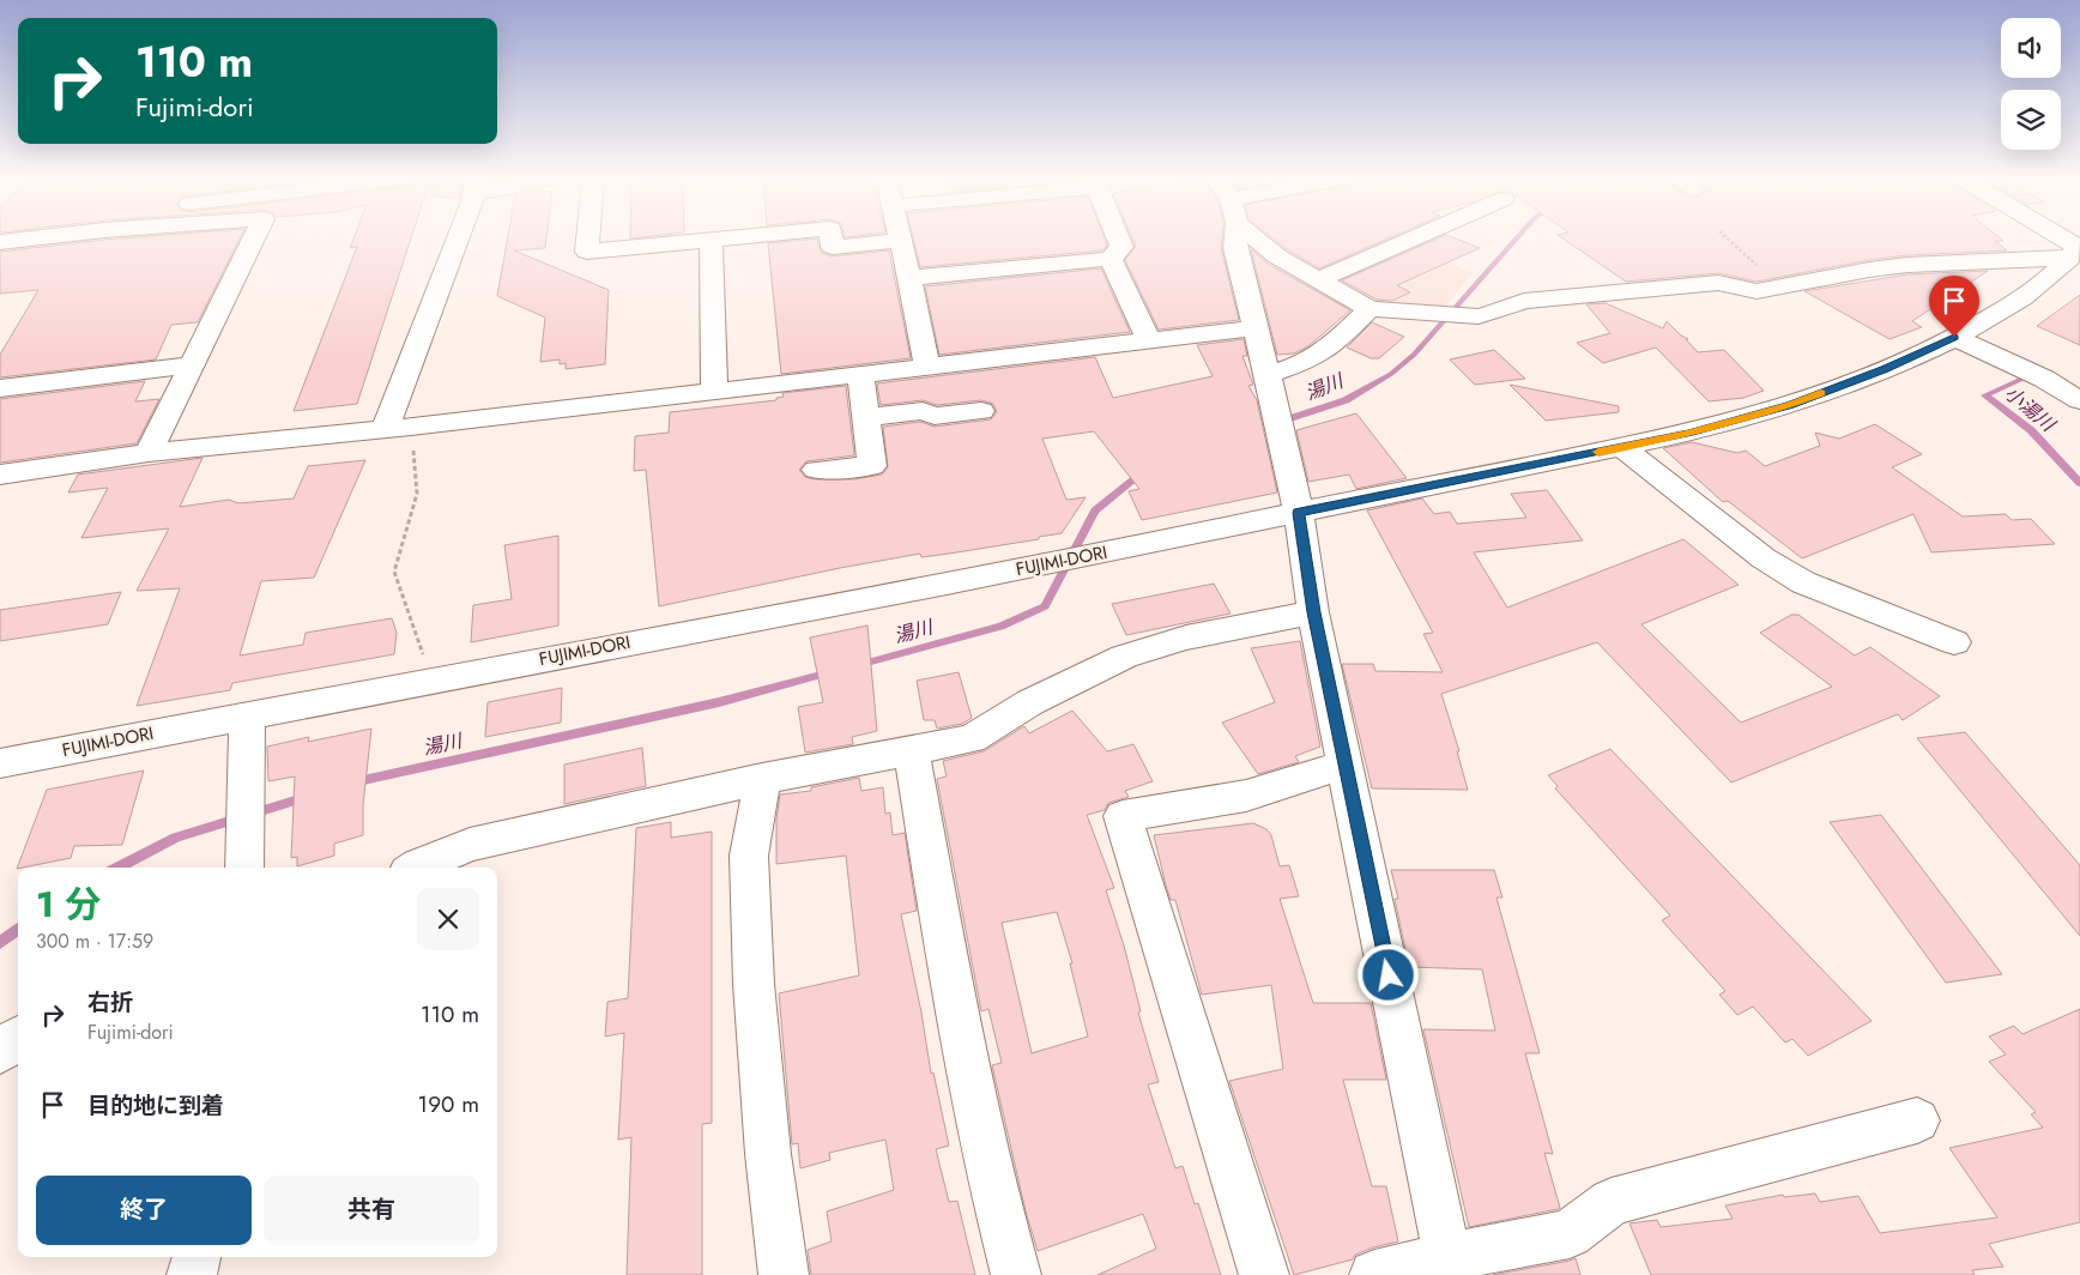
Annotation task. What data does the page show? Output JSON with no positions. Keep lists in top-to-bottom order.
{
  "streets": {
    "street": ["FUJIMI-DORI"]
  },
  "water": ["湯川", "小湯川"],
  "page": {
    "turn": ["110 m", "Fujimi-dori"],
    "heading": ["1 分", "300 m · 17:59"],
    "list": [
      {
        "name": "右折",
        "note": "Fujimi-dori",
        "value": "110 m"
      },
      {
        "name": "目的地に到着",
        "value": "190 m"
      }
    ],
    "buttons": ["終了", "共有"]
  }
}
